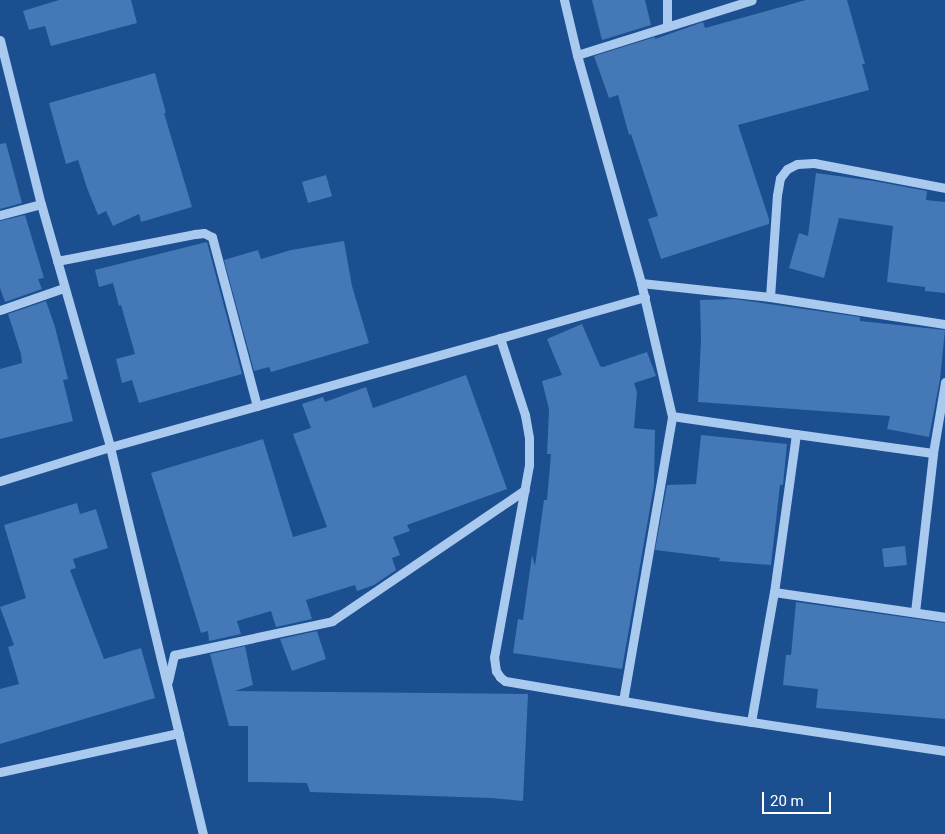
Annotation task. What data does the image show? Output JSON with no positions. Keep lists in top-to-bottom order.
{
  "scale_bar": "20 m"
}
